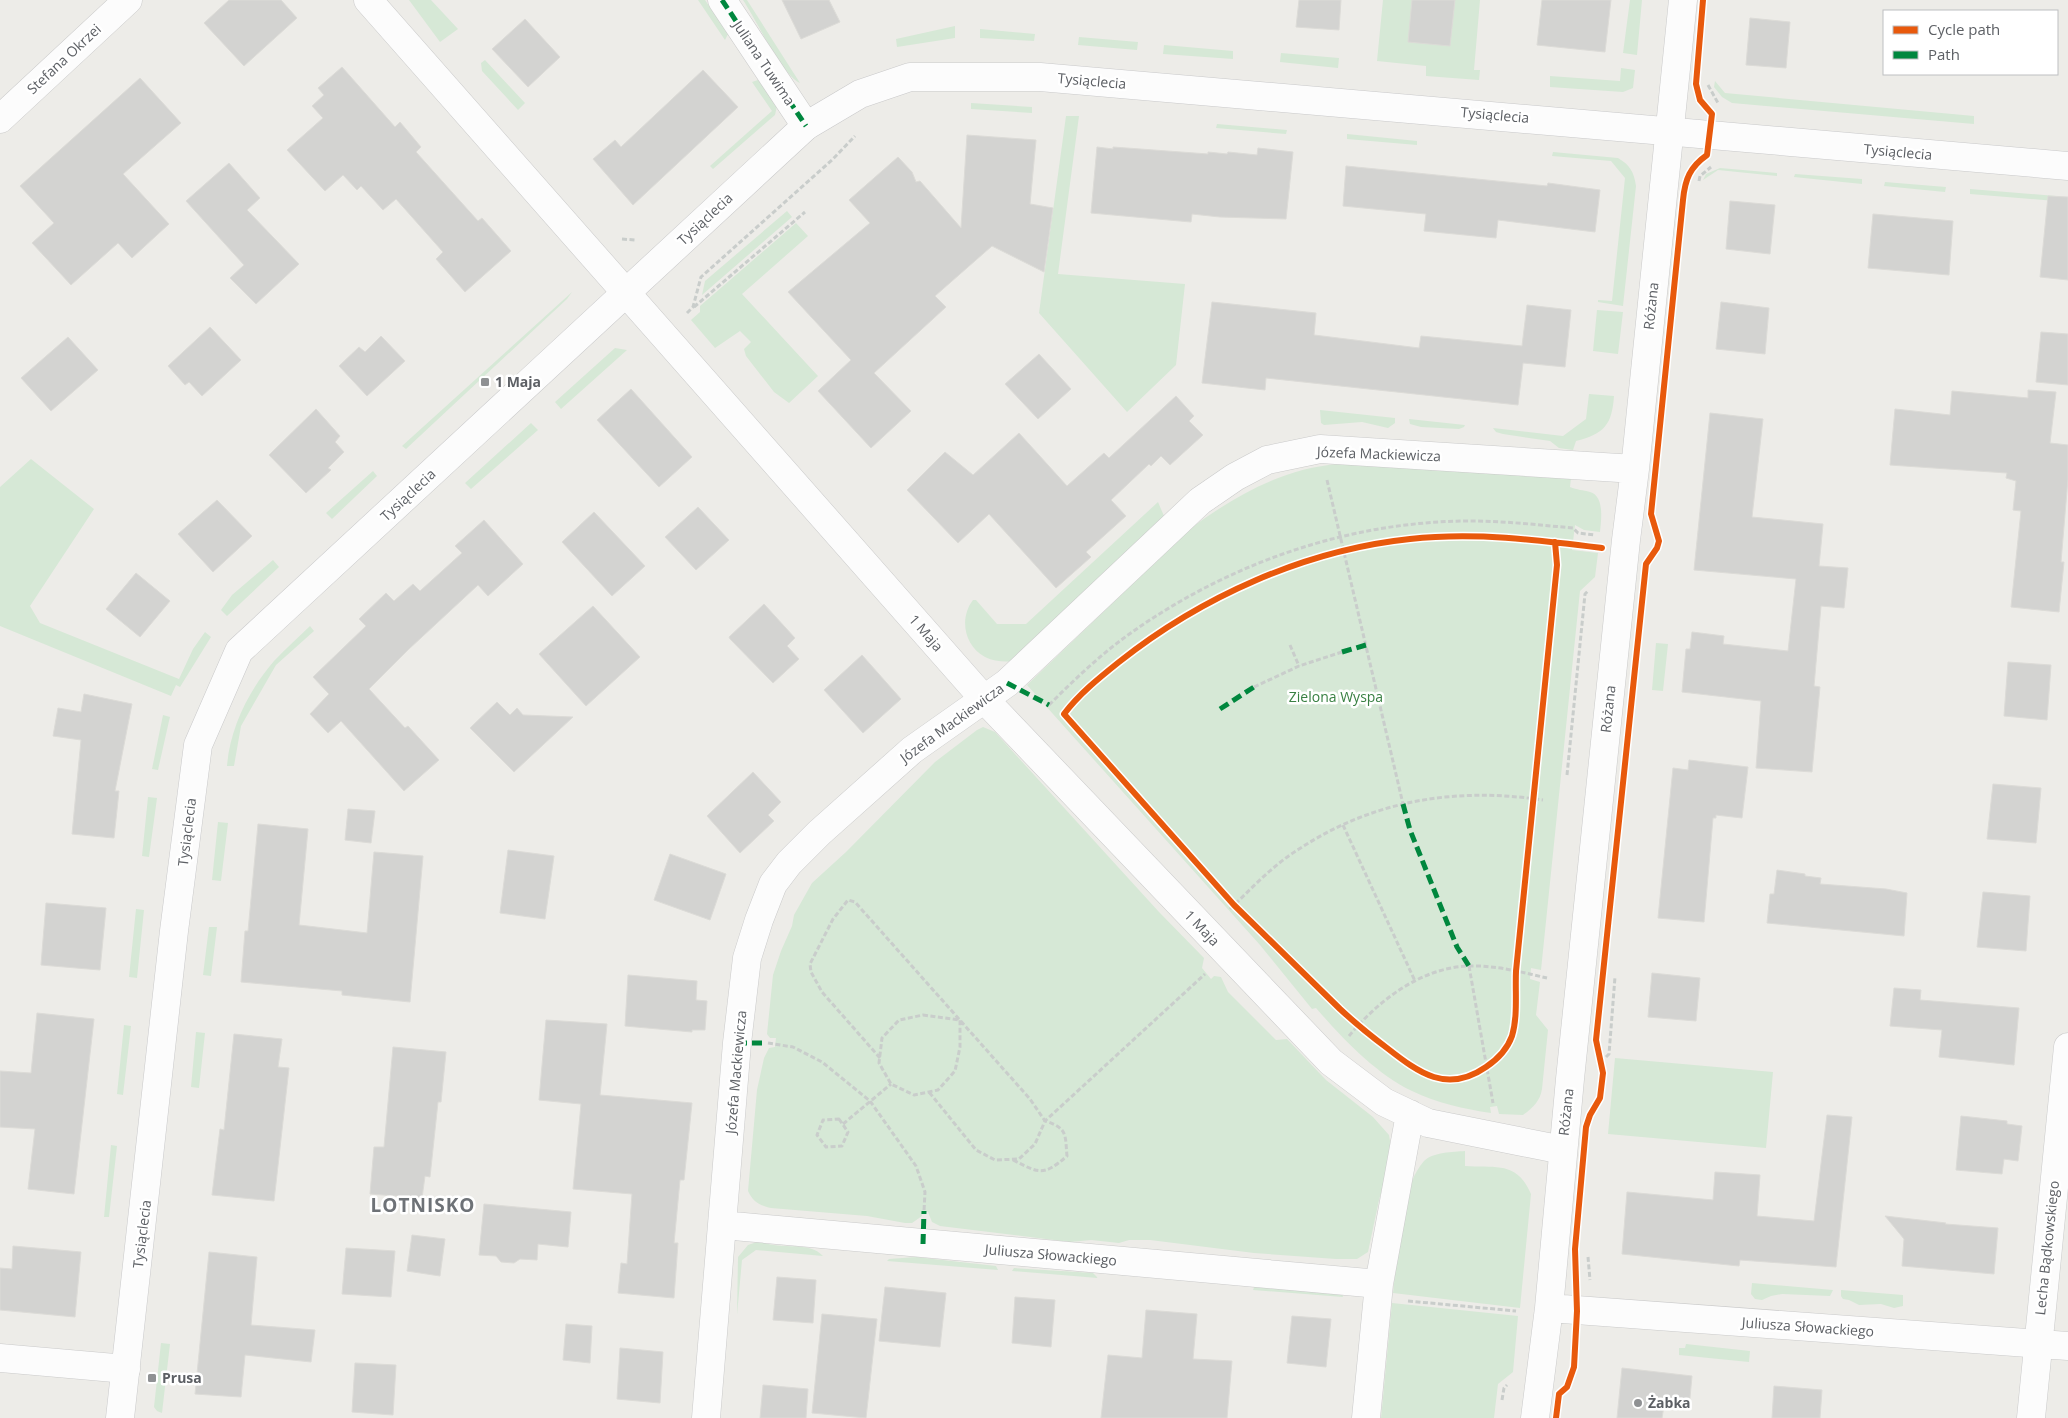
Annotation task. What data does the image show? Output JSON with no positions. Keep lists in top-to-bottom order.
{
  "streets": {
    "street": [
      "Stefana Okrzei",
      "Juliana Tuwima",
      "Tysiąclecia",
      "Różana",
      "Józefa Mackiewicza",
      "1 Maja",
      "Lecha Bądkowskiego",
      "Juliusza Słowackiego"
    ]
  },
  "crossings": [
    ["Juliana Tuwima", "Tysiąclecia"],
    ["Tysiąclecia", "Różana"],
    ["Tysiąclecia", "1 Maja"],
    ["Różana", "Józefa Mackiewicza"],
    ["Różana", "1 Maja"],
    ["Różana", "Juliusza Słowackiego"],
    ["Józefa Mackiewicza", "1 Maja"],
    ["Józefa Mackiewicza", "Juliusza Słowackiego"],
    ["Lecha Bądkowskiego", "Juliusza Słowackiego"]
  ],
  "districts": ["LOTNISKO"],
  "parks": ["Zielona Wyspa"],
  "places": {
    "transit": ["1 Maja", "Prusa"],
    "other": ["Żabka"]
  },
  "legend": ["Cycle path", "Path"]
}
